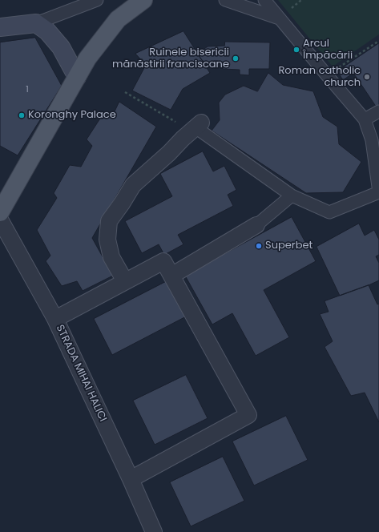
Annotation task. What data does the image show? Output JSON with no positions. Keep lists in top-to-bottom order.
{
  "streets": {
    "street": ["STRADA MIHAI HALICI"]
  },
  "places": [
    "Arcul Împăcării",
    "Ruinele bisericii mănăstirii franciscane",
    "Roman catholic church",
    "Koronghy Palace",
    "Superbet"
  ],
  "house_numbers": ["1"]
}
